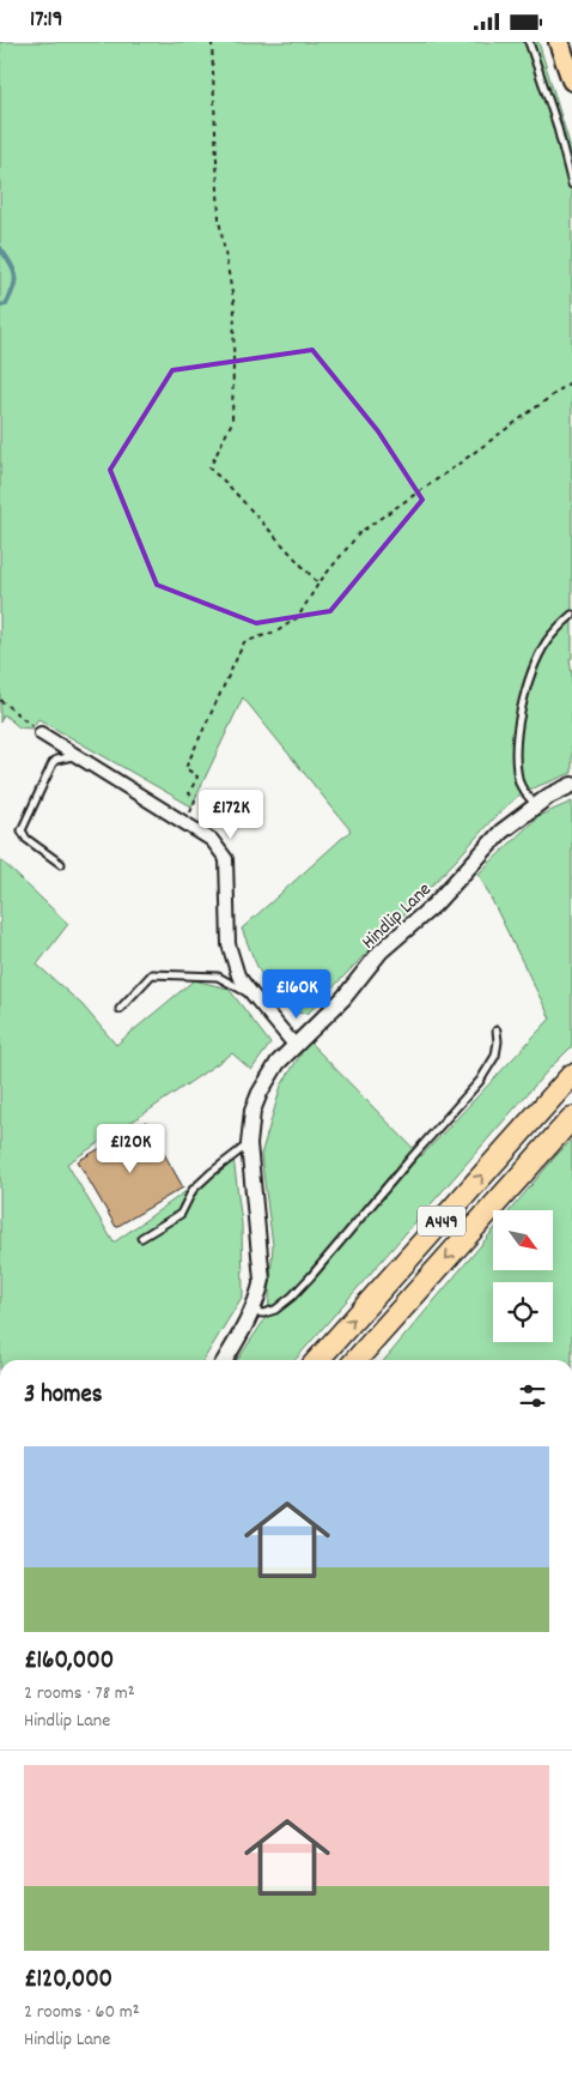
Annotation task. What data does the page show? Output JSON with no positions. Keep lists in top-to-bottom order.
{
  "streets": {
    "highway": ["A449"],
    "street": ["Hindlip Lane"]
  },
  "north": "bottom right",
  "page": {
    "status": "17:19",
    "price": ["£172K", "£160K", "£120K"],
    "heading": "3 homes",
    "list": [
      {
        "name": "£160,000",
        "note": "2 rooms · 78 m² · Hindlip Lane"
      },
      {
        "name": "£120,000",
        "note": "2 rooms · 60 m² · Hindlip Lane"
      }
    ]
  }
}
